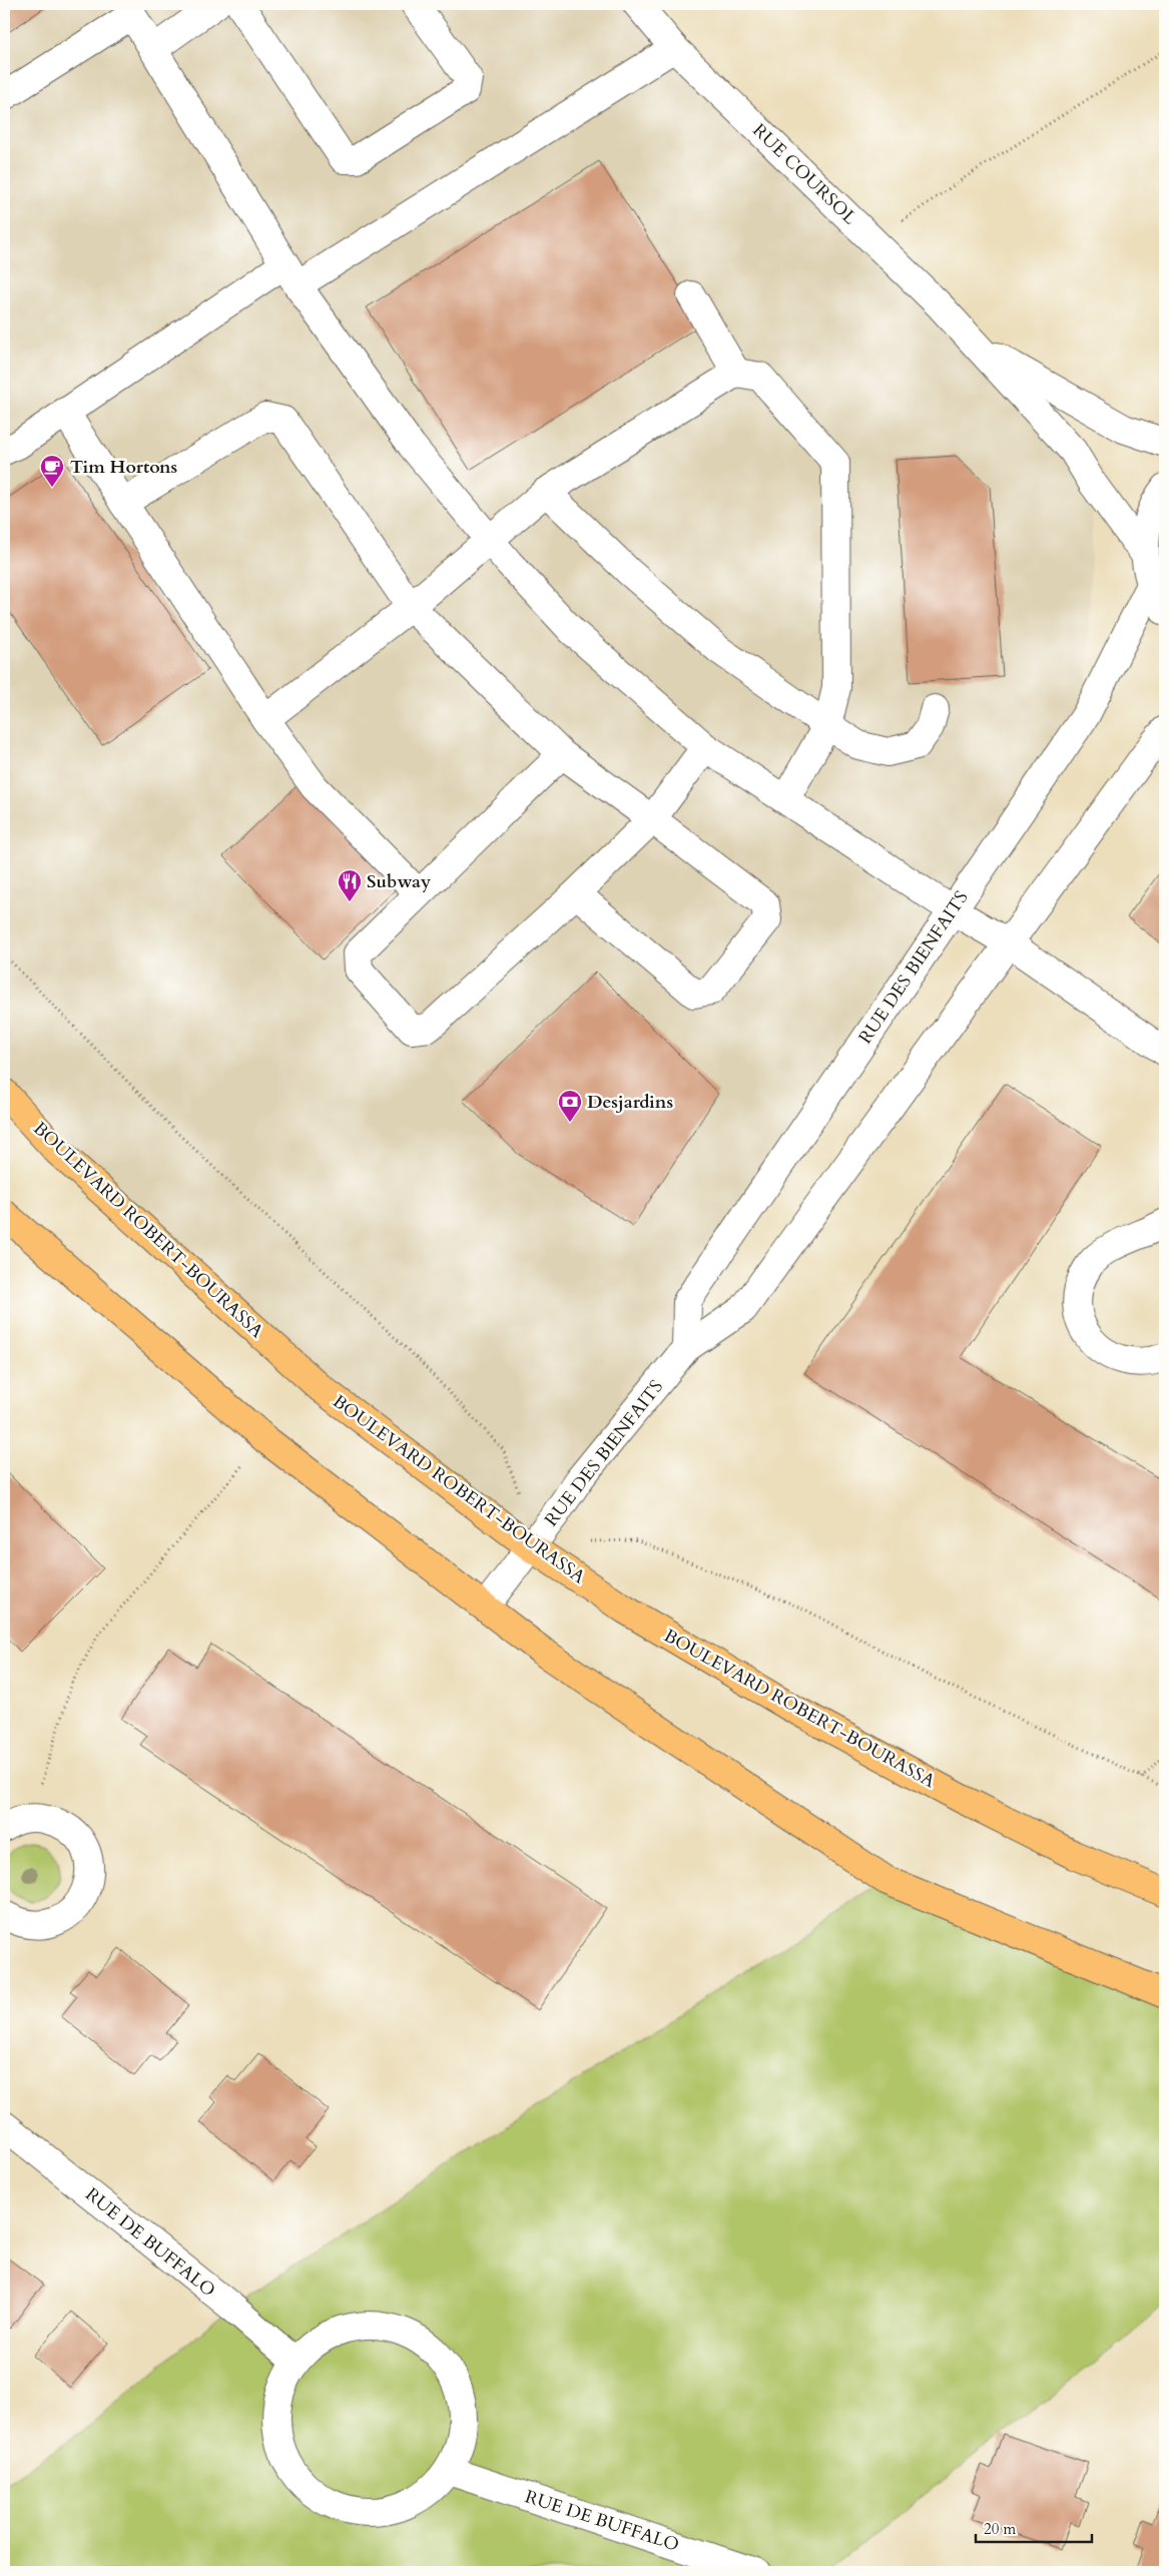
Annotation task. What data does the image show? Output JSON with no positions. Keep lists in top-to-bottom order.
{
  "streets": {
    "highway": ["BOULEVARD ROBERT-BOURASSA"],
    "street": ["RUE COURSOL", "RUE DES BIENFAITS", "RUE DE BUFFALO"]
  },
  "crossings": [
    ["RUE DES BIENFAITS", "BOULEVARD ROBERT-BOURASSA"]
  ],
  "places": {
    "cafe": ["Tim Hortons"],
    "restaurant": ["Subway"],
    "bank": ["Desjardins"]
  },
  "scale_bar": "20 m"
}
